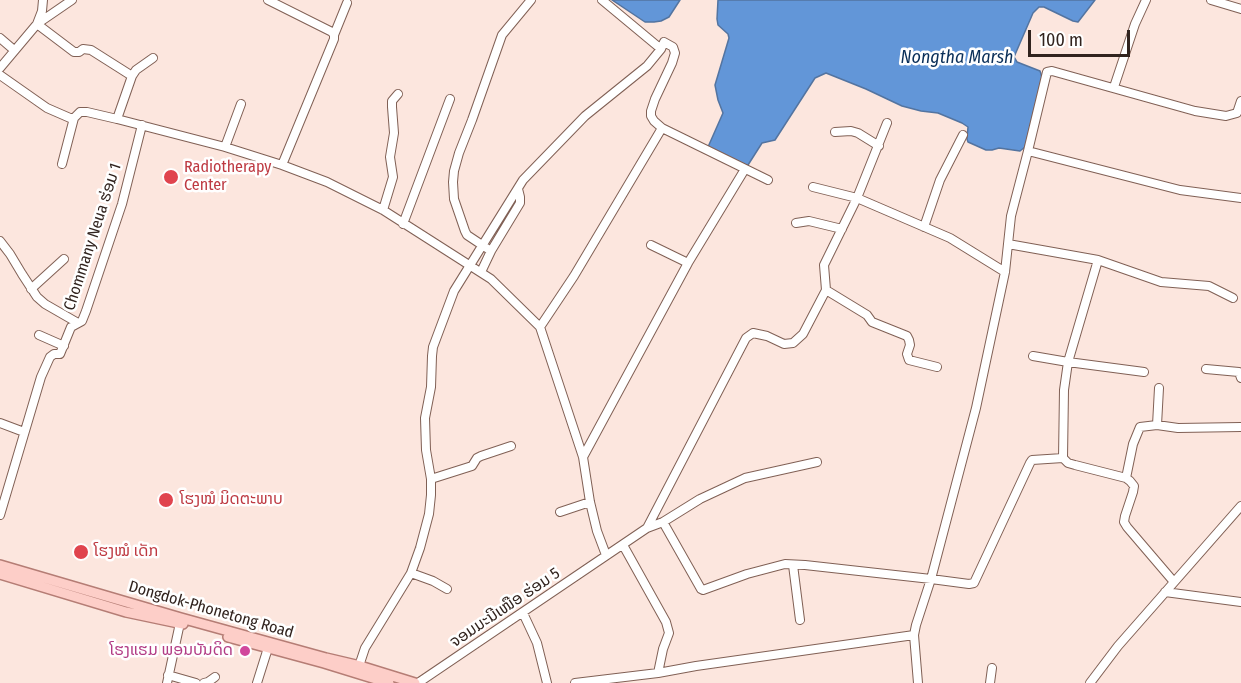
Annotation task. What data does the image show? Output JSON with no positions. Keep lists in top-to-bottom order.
{
  "streets": {
    "main road": ["Dongdok-Phonetong Road"],
    "street": ["Chommany Neua ຮ່ອມ 1", "ຈອມມະນີເໜືອ ຮ່ອມ 5"]
  },
  "crossings": [
    ["ຈອມມະນີເໜືອ ຮ່ອມ 5", "Dongdok-Phonetong Road"]
  ],
  "water": ["Nongtha Marsh"],
  "places": [
    "Radiotherapy Center",
    "ໂຮງໝໍ ມິດຕະພາບ",
    "ໂຮງໝໍ ເດັກ",
    "ໂຮງແຮມ ພອນບັນດິດ"
  ],
  "scale_bar": "100 m"
}
